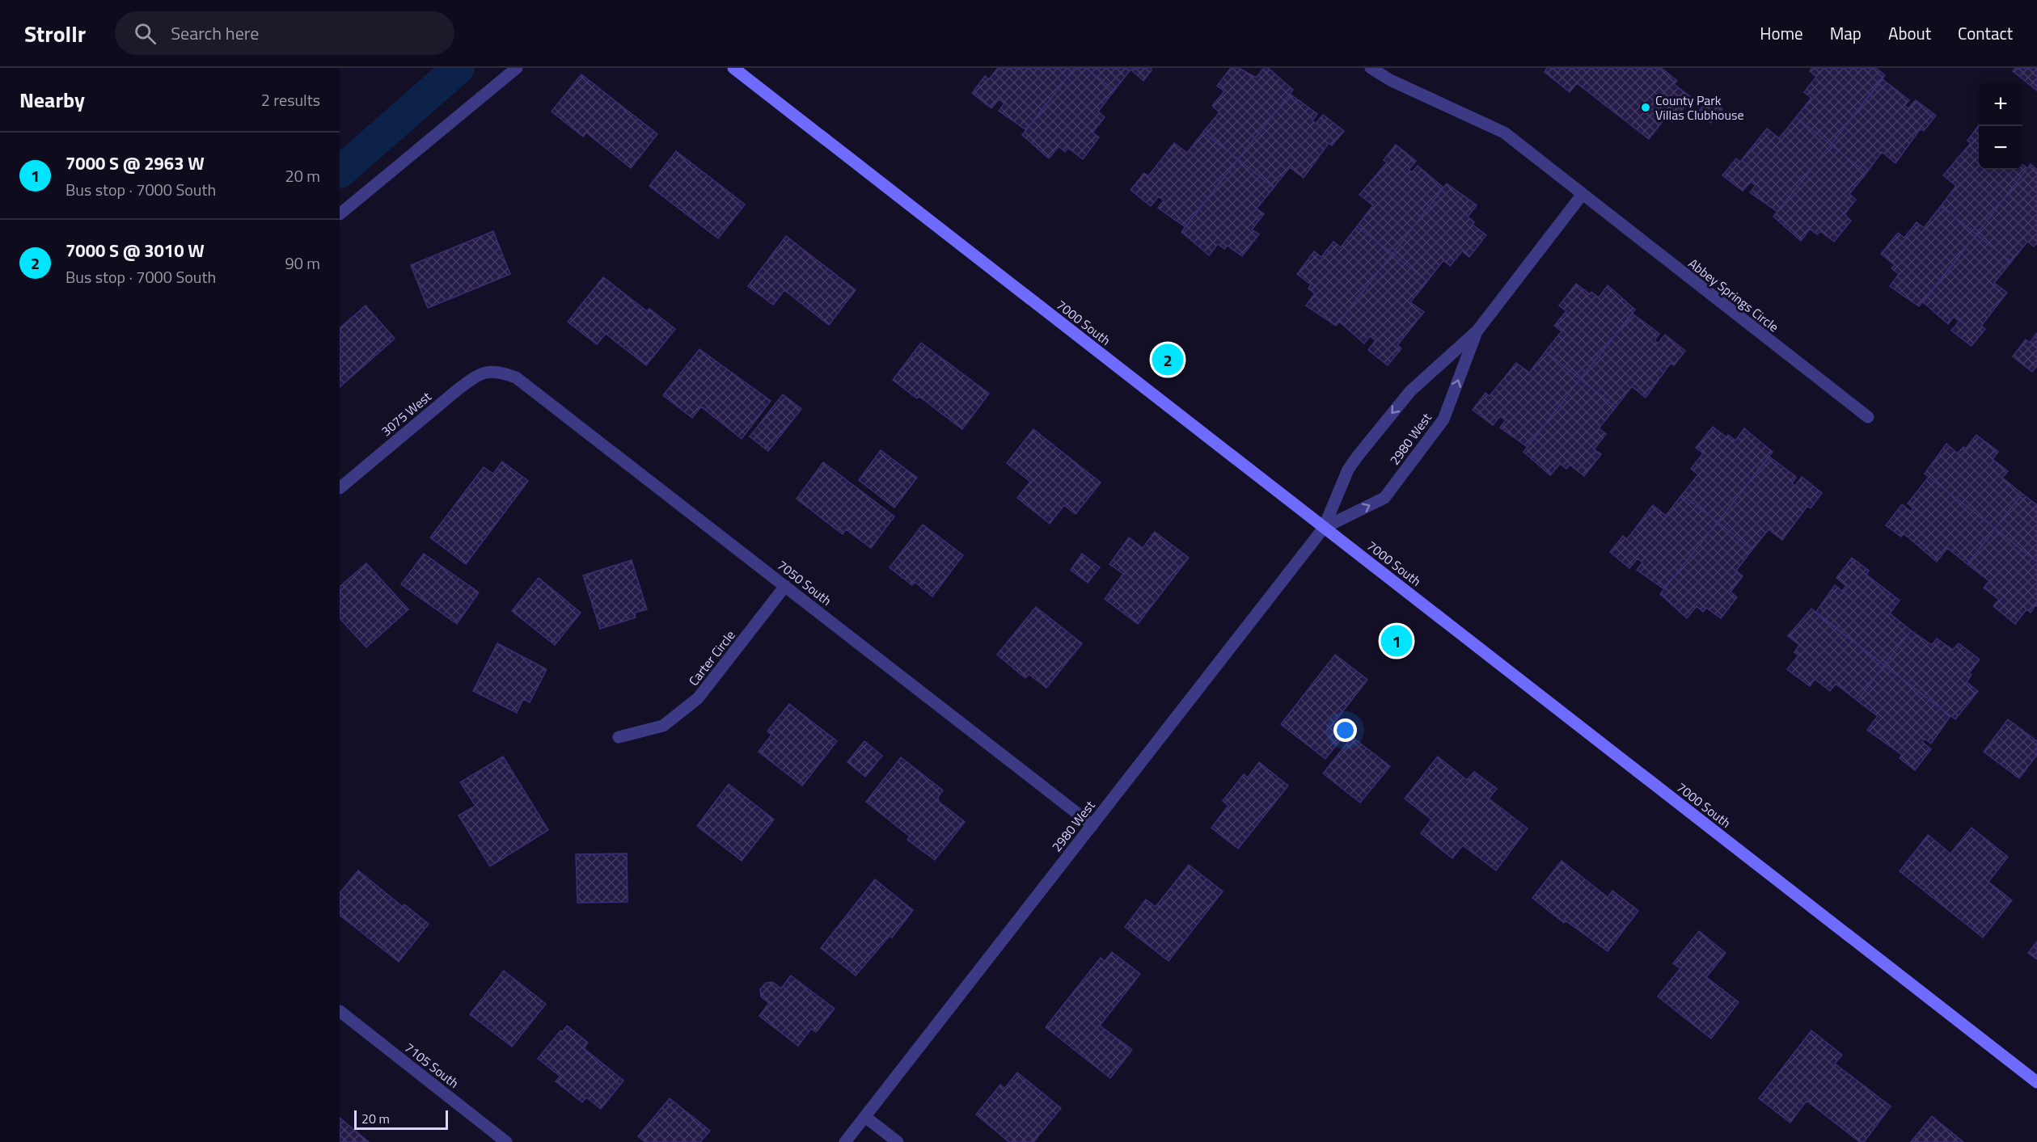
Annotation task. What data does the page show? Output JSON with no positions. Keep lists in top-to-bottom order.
{
  "streets": {
    "main road": ["7000 South"],
    "street": [
      "Abbey Springs Circle",
      "3075 West",
      "2980 West",
      "7050 South",
      "Carter Circle",
      "7105 South"
    ]
  },
  "crossings": [
    ["Abbey Springs Circle", "2980 West"],
    ["7000 South", "2980 West"],
    ["3075 West", "7050 South"],
    ["2980 West", "7050 South"],
    ["7050 South", "Carter Circle"]
  ],
  "places": ["County Park Villas Clubhouse"],
  "scale_bar": "20 m",
  "page": {
    "header": "Strollr",
    "search": "Search here",
    "nav": [
      "Home",
      "Map",
      "About",
      "Contact"
    ],
    "heading": ["Nearby", "2 results"],
    "map_buttons": ["+", "−"],
    "list": [
      {
        "mark": "1",
        "name": "7000 S @ 2963 W",
        "note": "Bus stop · 7000 South",
        "value": "20 m"
      },
      {
        "mark": "2",
        "name": "7000 S @ 3010 W",
        "note": "Bus stop · 7000 South",
        "value": "90 m"
      }
    ],
    "pins": ["2", "1"],
    "scale": "20 m"
  }
}
